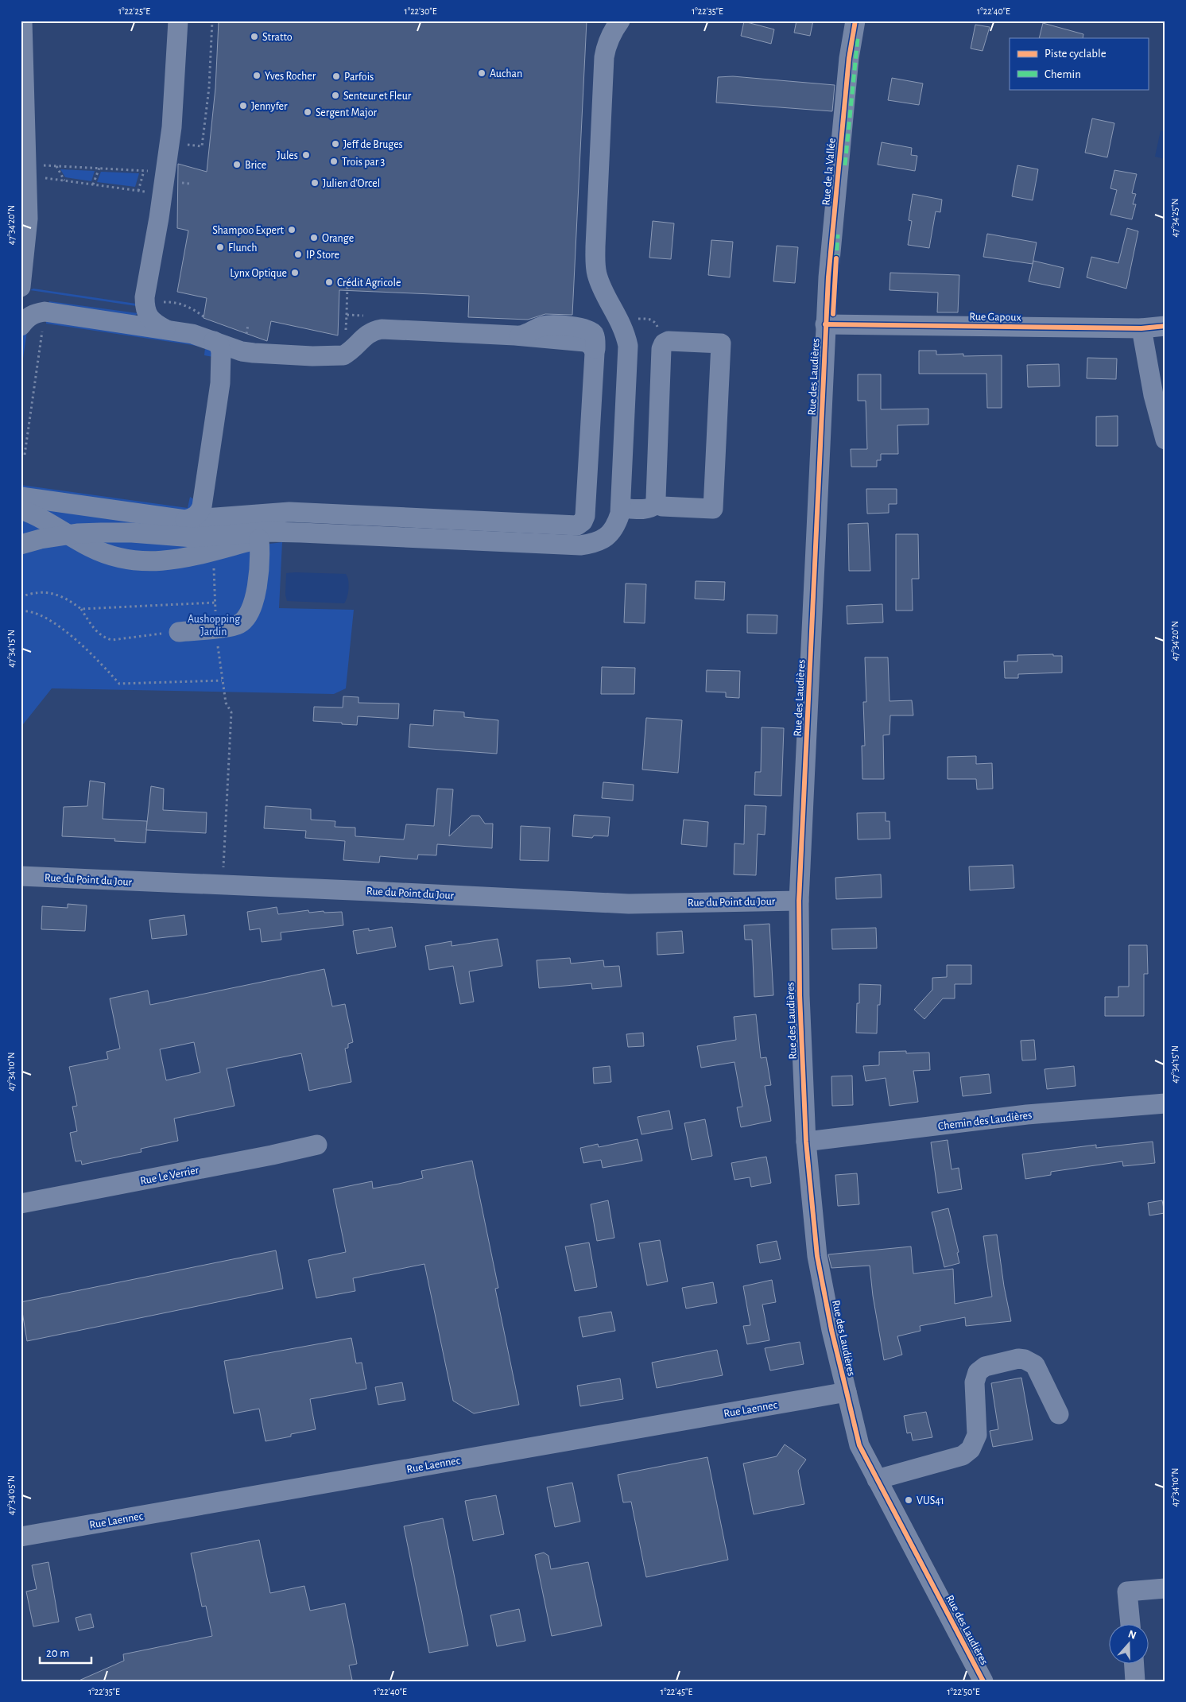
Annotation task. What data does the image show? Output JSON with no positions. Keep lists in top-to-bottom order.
{
  "streets": {
    "street": [
      "Rue de la Vallée",
      "Rue Gapoux",
      "Rue des Laudières",
      "Rue du Point du Jour",
      "Chemin des Laudières",
      "Rue Le Verrier",
      "Rue Laennec"
    ]
  },
  "crossings": [
    ["Rue de la Vallée", "Rue Gapoux"],
    ["Rue de la Vallée", "Rue des Laudières"],
    ["Rue Gapoux", "Rue des Laudières"],
    ["Rue des Laudières", "Rue du Point du Jour"],
    ["Rue des Laudières", "Chemin des Laudières"],
    ["Rue des Laudières", "Rue Laennec"]
  ],
  "parks": ["Aushopping Jardin"],
  "places": [
    "Stratto",
    "Auchan",
    "Yves Rocher",
    "Parfois",
    "Senteur et Fleur",
    "Jennyfer",
    "Sergent Major",
    "Jeff de Bruges",
    "Jules",
    "Trois par 3",
    "Brice",
    "Julien d'Orcel",
    "Shampoo Expert",
    "Orange",
    "Flunch",
    "IP Store",
    "Lynx Optique",
    "Crédit Agricole",
    "VUS41"
  ],
  "legend": ["Piste cyclable", "Chemin"],
  "scale_bar": "20 m",
  "north": "top",
  "coordinates": [
    "1°22'25\"E",
    "1°22'30\"E",
    "1°22'35\"E",
    "1°22'40\"E",
    "47°34'25\"N",
    "47°34'20\"N",
    "47°34'15\"N",
    "47°34'10\"N",
    "47°34'05\"N",
    "1°22'45\"E",
    "1°22'50\"E"
  ]
}
